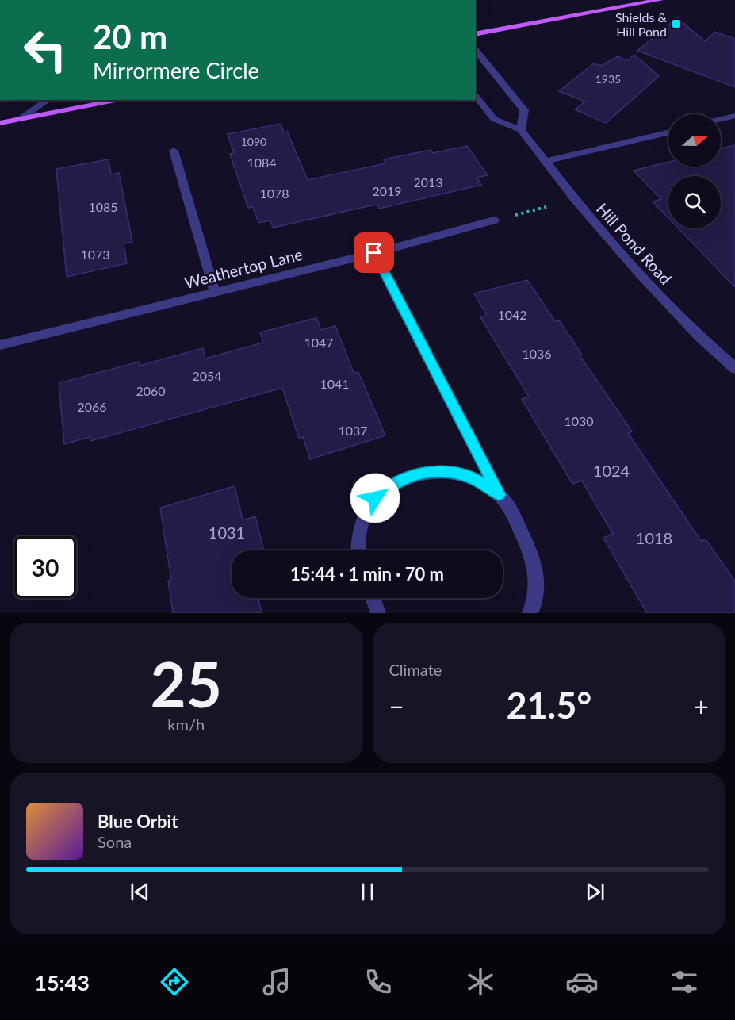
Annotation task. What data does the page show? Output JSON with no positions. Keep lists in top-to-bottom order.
{
  "streets": {
    "street": ["Hill Pond Road", "Weathertop Lane"]
  },
  "places": {
    "transit": ["Shields & Hill Pond"]
  },
  "house_numbers": [
    "1935",
    "1090",
    "1084",
    "2013",
    "2019",
    "1078",
    "1085",
    "1073",
    "1042",
    "1047",
    "1036",
    "2054",
    "1041",
    "2060",
    "2066",
    "1030",
    "1037",
    "1024",
    "1031",
    "1018"
  ],
  "north": "right",
  "page": {
    "turn": ["20 m", "Mirrormere Circle"],
    "limit": "30",
    "trip": "15:44 · 1 min · 70 m",
    "tile": [
      ["25", "km/h"],
      "Climate"
    ],
    "heat": ["−", "21.5°", "+"],
    "song": ["Blue Orbit", "Sona"],
    "tabs": "15:43"
  }
}
